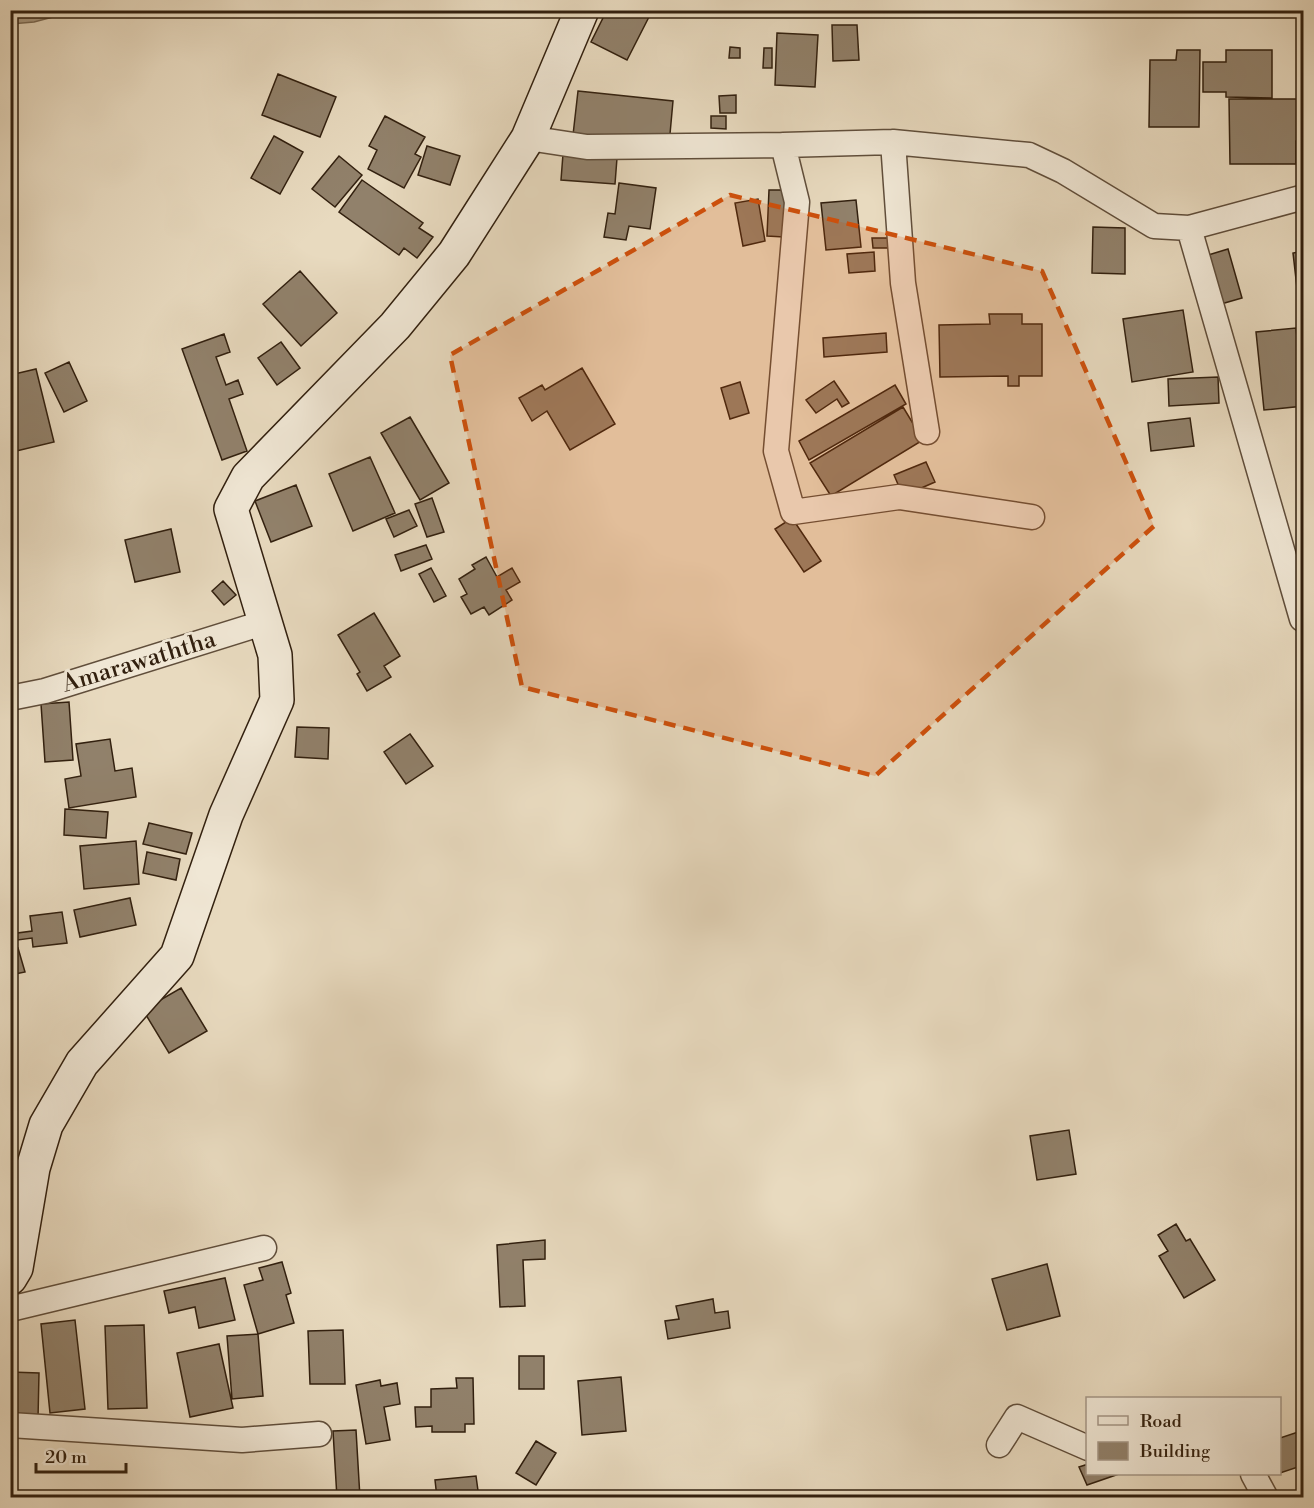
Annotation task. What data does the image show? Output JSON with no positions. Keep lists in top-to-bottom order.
{
  "streets": {
    "street": ["Amarawaththa"]
  },
  "legend": ["Road", "Building"],
  "scale_bar": "20 m"
}
